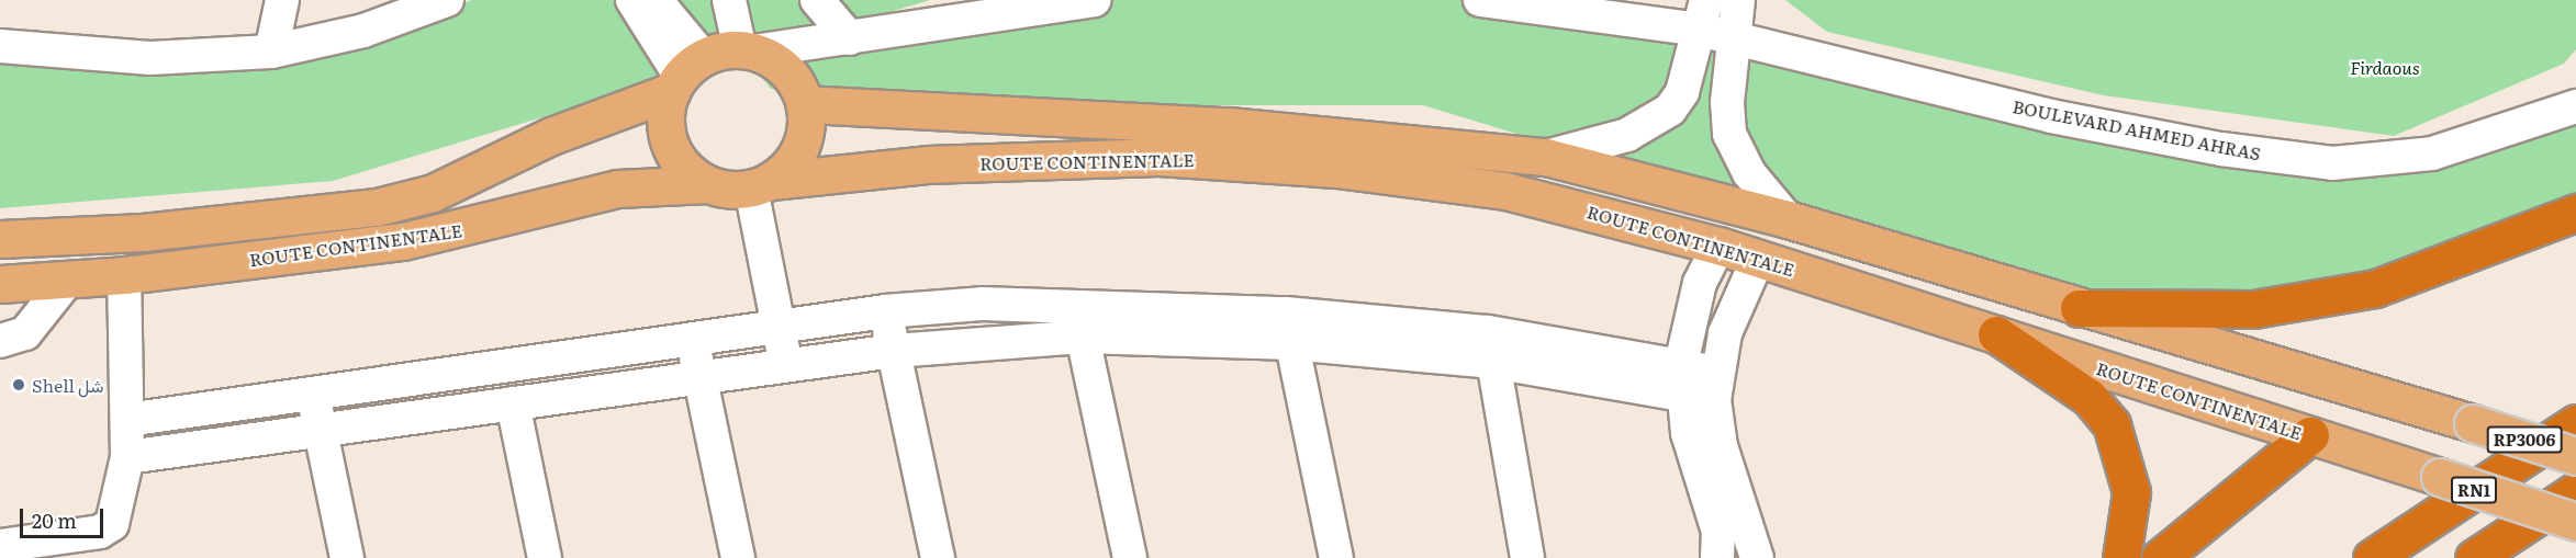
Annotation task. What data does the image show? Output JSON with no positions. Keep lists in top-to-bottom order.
{
  "streets": {
    "highway": ["RN1"],
    "main road": ["ROUTE CONTINENTALE", "RP3006"],
    "street": ["BOULEVARD AHMED AHRAS"]
  },
  "parks": ["Firdaous"],
  "places": ["Shell شل"],
  "scale_bar": "20 m"
}
